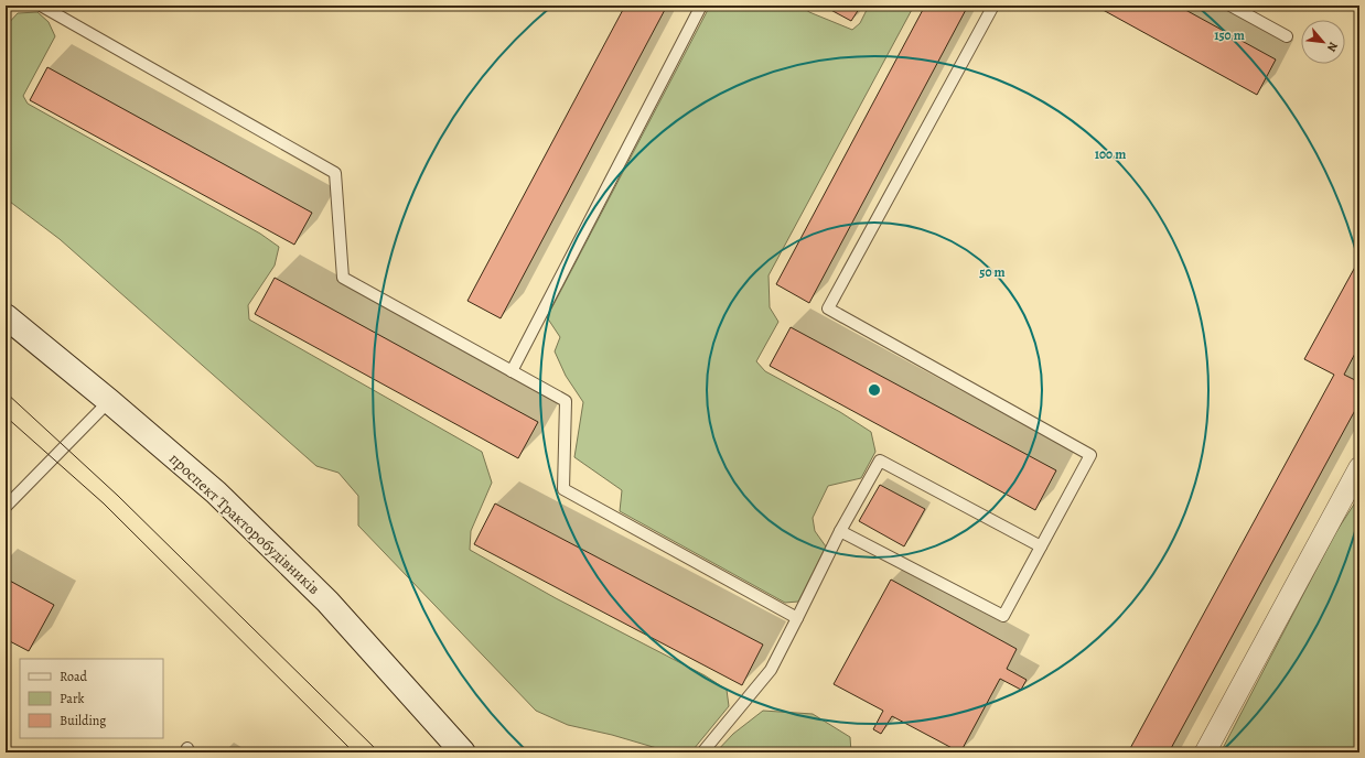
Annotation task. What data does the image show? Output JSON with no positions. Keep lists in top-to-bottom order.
{
  "streets": {
    "main road": ["проспект Тракторобудівників"]
  },
  "legend": ["Road", "Park", "Building"],
  "north": "bottom right",
  "rings": ["150 m", "100 m", "50 m"]
}
